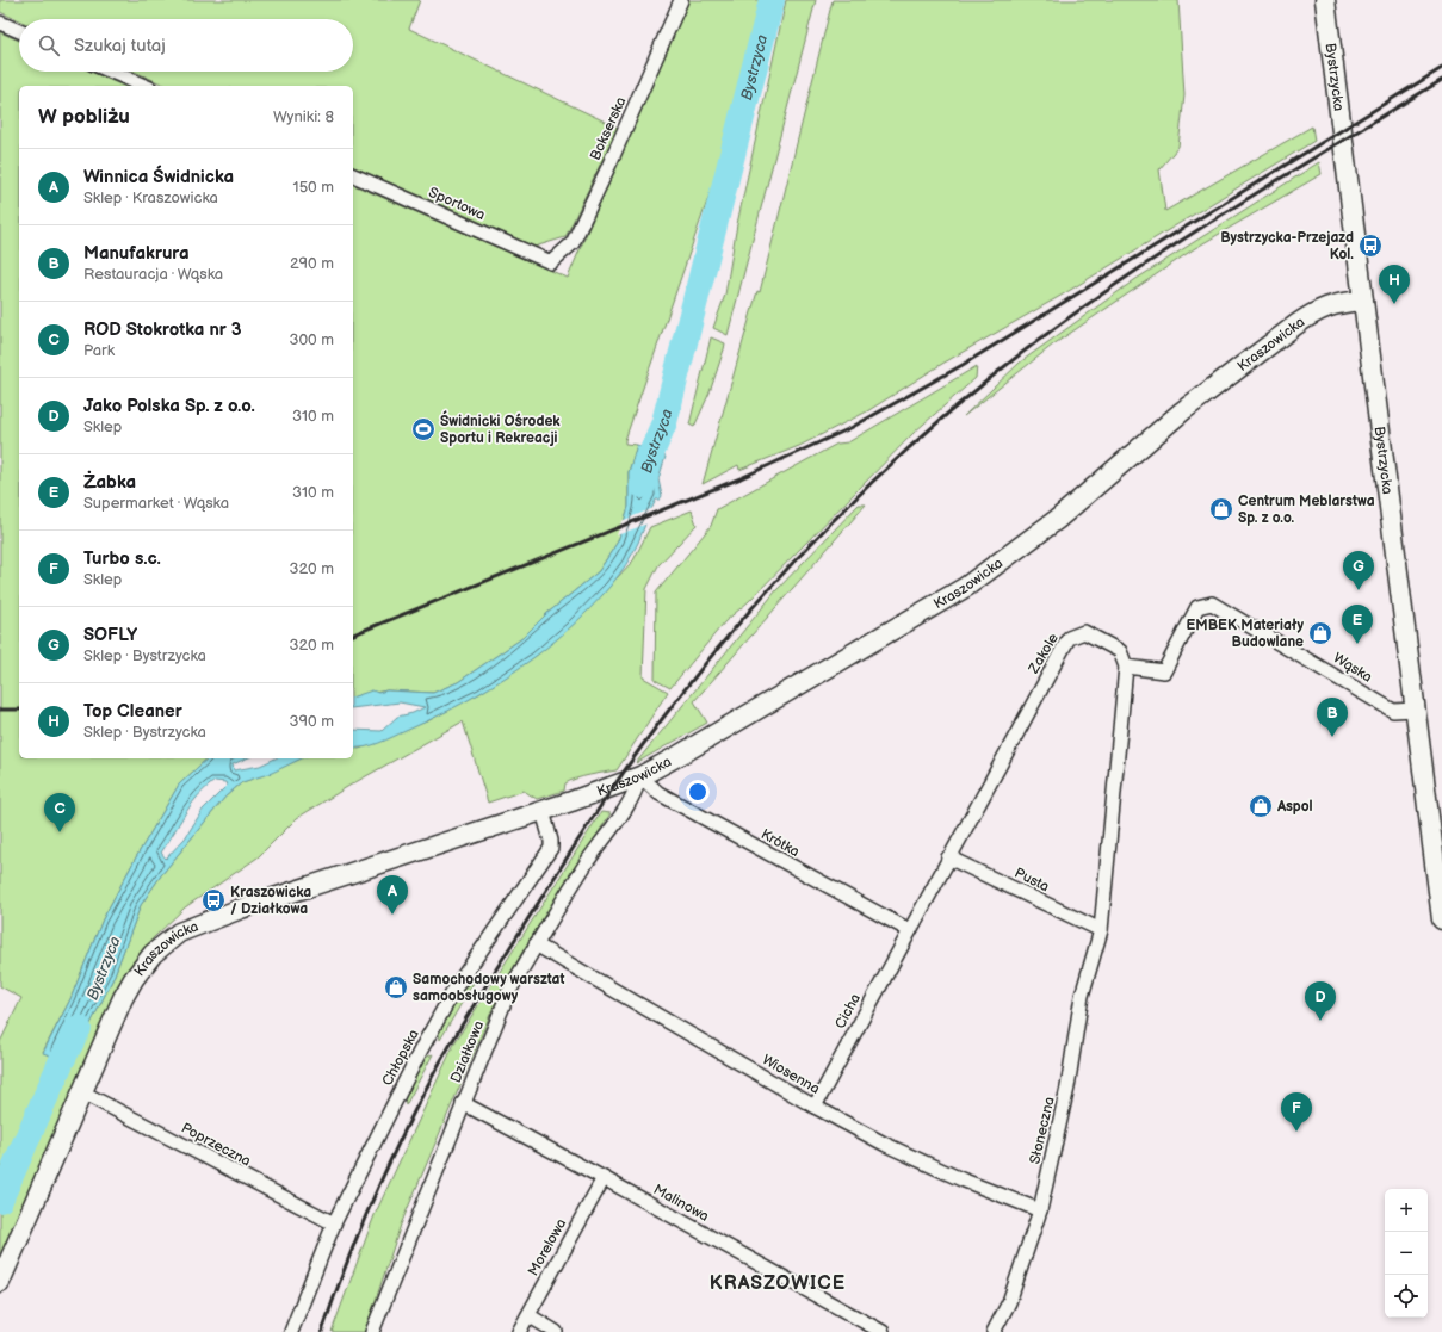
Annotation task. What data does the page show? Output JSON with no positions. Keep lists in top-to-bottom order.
{
  "streets": {
    "street": [
      "Bystrzycka",
      "Bokserska",
      "Sportowa",
      "Kraszowicka",
      "Zakole",
      "Wąska",
      "Krótka",
      "Pusta",
      "Cicha",
      "Działkowa",
      "Chłopska",
      "Wiosenna",
      "Słoneczna",
      "Poprzeczna",
      "Malinowa",
      "Morelowa"
    ]
  },
  "crossings": [
    ["Bystrzycka", "Kraszowicka"],
    ["Bystrzycka", "Wąska"],
    ["Bokserska", "Sportowa"],
    ["Kraszowicka", "Krótka"],
    ["Kraszowicka", "Działkowa"],
    ["Kraszowicka", "Chłopska"],
    ["Kraszowicka", "Poprzeczna"],
    ["Zakole", "Wąska"],
    ["Zakole", "Krótka"],
    ["Zakole", "Pusta"],
    ["Zakole", "Cicha"],
    ["Krótka", "Cicha"],
    ["Krótka", "Działkowa"],
    ["Pusta", "Słoneczna"],
    ["Cicha", "Wiosenna"],
    ["Działkowa", "Wiosenna"],
    ["Działkowa", "Malinowa"],
    ["Chłopska", "Poprzeczna"],
    ["Wiosenna", "Słoneczna"],
    ["Malinowa", "Morelowa"]
  ],
  "districts": ["KRASZOWICE"],
  "water": ["Bystrzyca"],
  "places": {
    "bus stop": ["Bystrzycka-Przejazd Kol.", "Kraszowicka / Działkowa"],
    "sports": ["Świdnicki Ośrodek Sportu i Rekreacji"],
    "shop": [
      "Centrum Meblarstwa Sp. z o.o.",
      "EMBEK Materiały Budowlane",
      "Aspol",
      "Samochodowy warsztat samoobsługowy"
    ]
  },
  "page": {
    "search": "Szukaj tutaj",
    "heading": ["W pobliżu", "Wyniki: 8"],
    "list": [
      {
        "mark": "A",
        "name": "Winnica Świdnicka",
        "note": "Sklep · Kraszowicka",
        "value": "150 m"
      },
      {
        "mark": "B",
        "name": "Manufakrura",
        "note": "Restauracja · Wąska",
        "value": "290 m"
      },
      {
        "mark": "C",
        "name": "ROD Stokrotka nr 3",
        "note": "Park",
        "value": "300 m"
      },
      {
        "mark": "D",
        "name": "Jako Polska Sp. z o.o.",
        "note": "Sklep",
        "value": "310 m"
      },
      {
        "mark": "E",
        "name": "Żabka",
        "note": "Supermarket · Wąska",
        "value": "310 m"
      },
      {
        "mark": "F",
        "name": "Turbo s.c.",
        "note": "Sklep",
        "value": "320 m"
      },
      {
        "mark": "G",
        "name": "SOFLY",
        "note": "Sklep · Bystrzycka",
        "value": "320 m"
      },
      {
        "mark": "H",
        "name": "Top Cleaner",
        "note": "Sklep · Bystrzycka",
        "value": "390 m"
      }
    ],
    "pins": [
      "H",
      "G",
      "E",
      "B",
      "C",
      "A",
      "D",
      "F"
    ],
    "map_buttons": ["+", "−"]
  }
}
